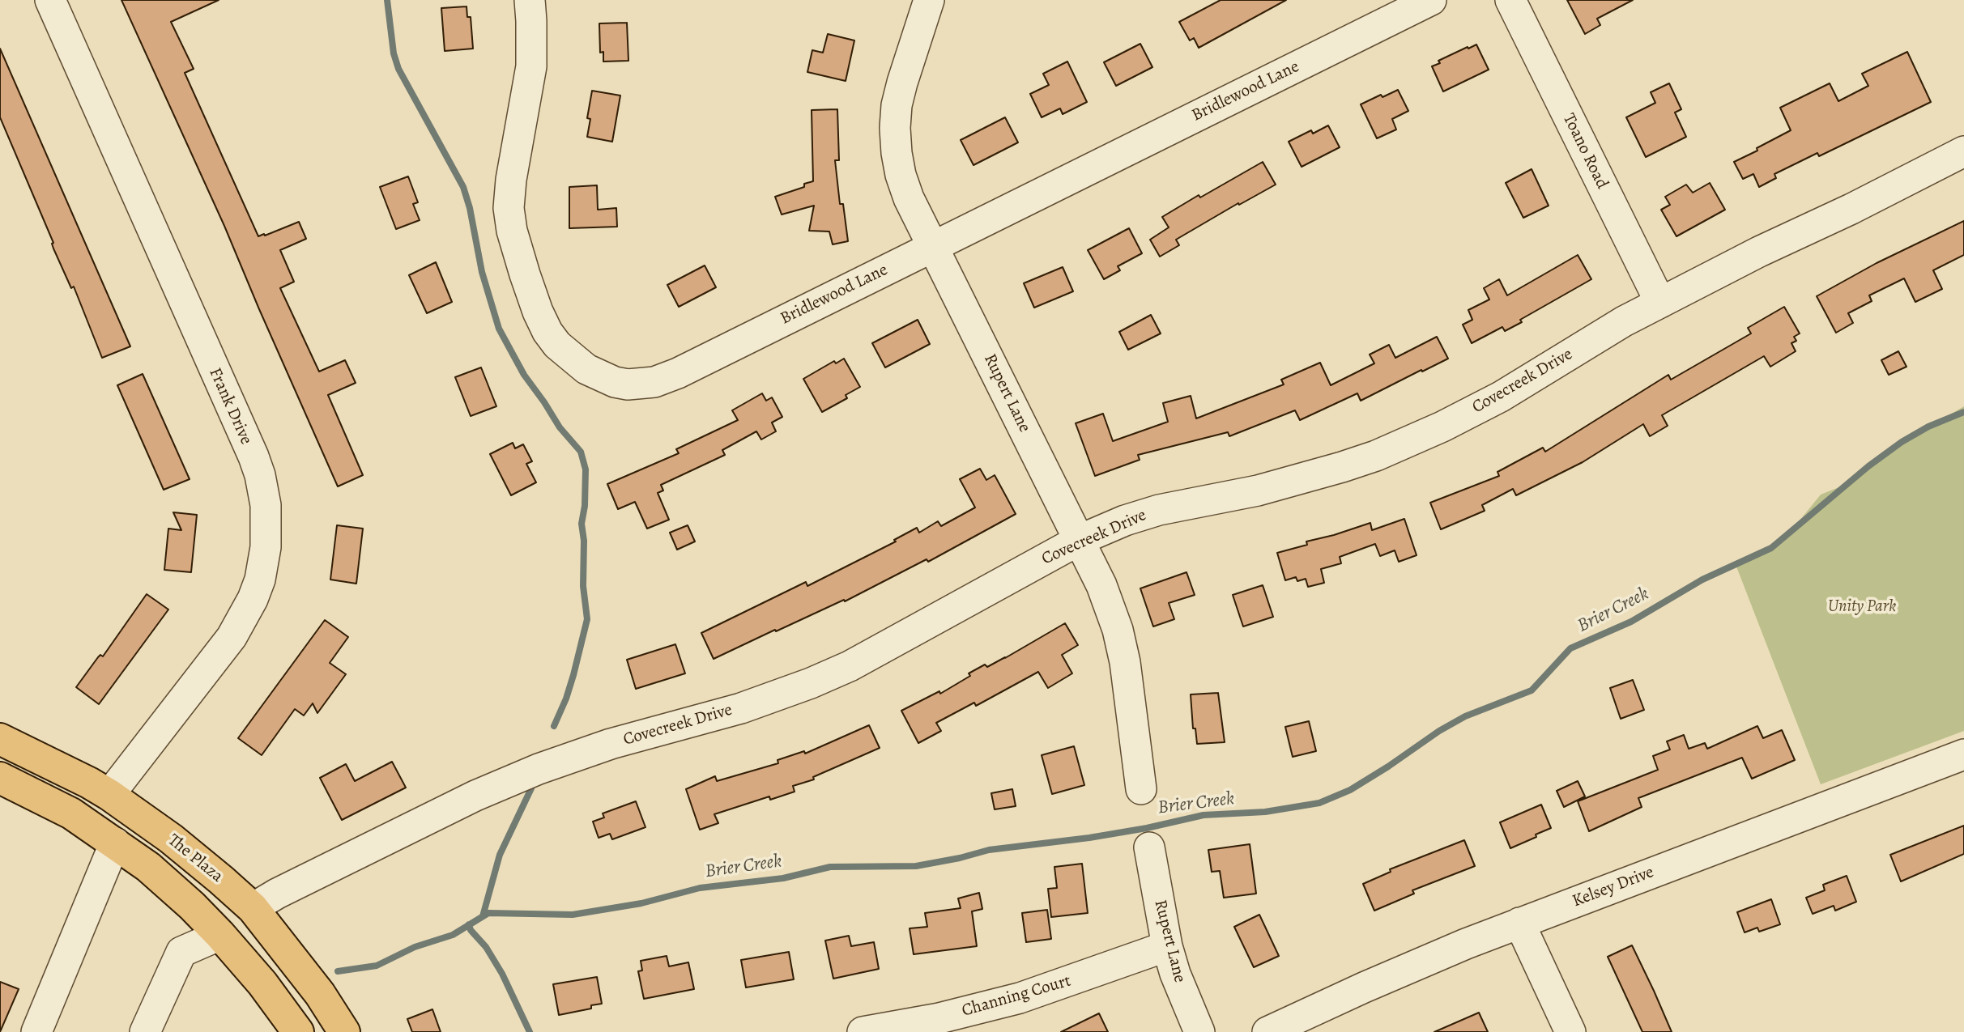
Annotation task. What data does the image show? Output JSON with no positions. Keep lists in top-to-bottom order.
{
  "streets": {
    "main road": ["The Plaza"],
    "street": [
      "Bridlewood Lane",
      "Toano Road",
      "Covecreek Drive",
      "Rupert Lane",
      "Frank Drive",
      "Kelsey Drive",
      "Channing Court"
    ]
  },
  "crossings": [
    ["Bridlewood Lane", "Rupert Lane"],
    ["Toano Road", "Covecreek Drive"],
    ["Covecreek Drive", "Rupert Lane"],
    ["Covecreek Drive", "The Plaza"],
    ["Rupert Lane", "Channing Court"],
    ["Frank Drive", "The Plaza"]
  ],
  "water": ["Brier Creek"],
  "parks": ["Unity Park"]
}
